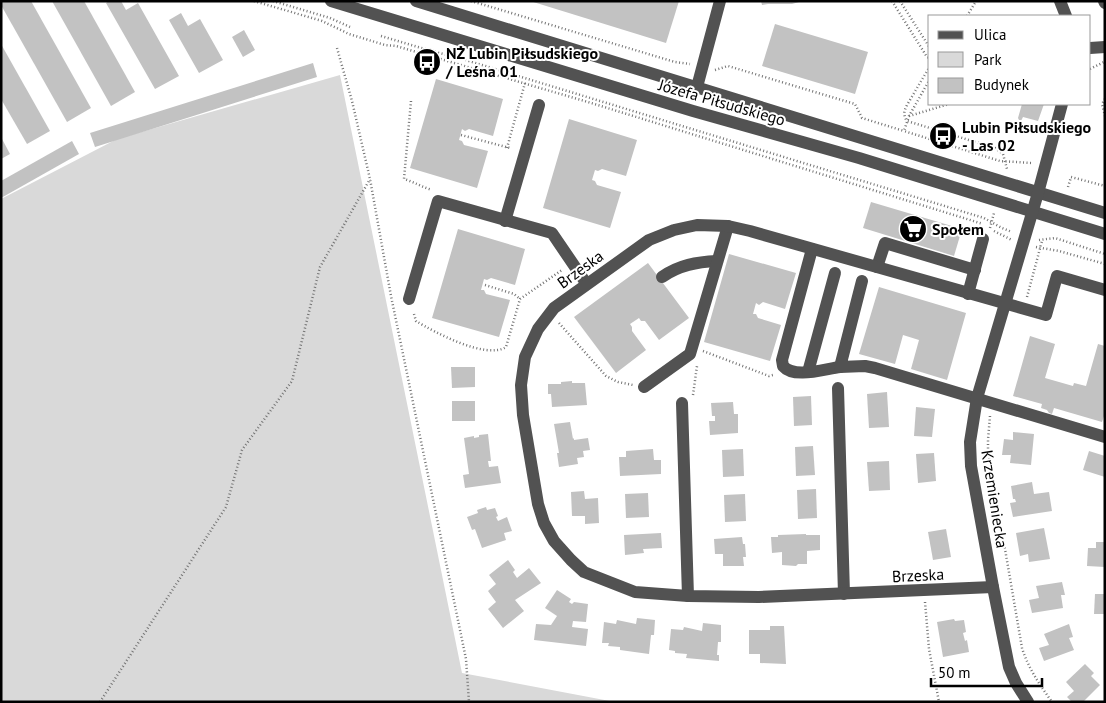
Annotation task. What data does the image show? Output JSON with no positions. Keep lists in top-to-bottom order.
{
  "streets": {
    "street": ["Józefa Piłsudskiego", "Brzeska", "Krzemieniecka"]
  },
  "crossings": [
    ["Józefa Piłsudskiego", "Krzemieniecka"],
    ["Brzeska", "Krzemieniecka"]
  ],
  "places": {
    "bus stop": ["NŻ Lubin Piłsudskiego / Leśna 01", "Lubin Piłsudskiego - Las 02"],
    "supermarket": ["Społem"]
  },
  "legend": ["Ulica", "Park", "Budynek"],
  "scale_bar": "50 m"
}
